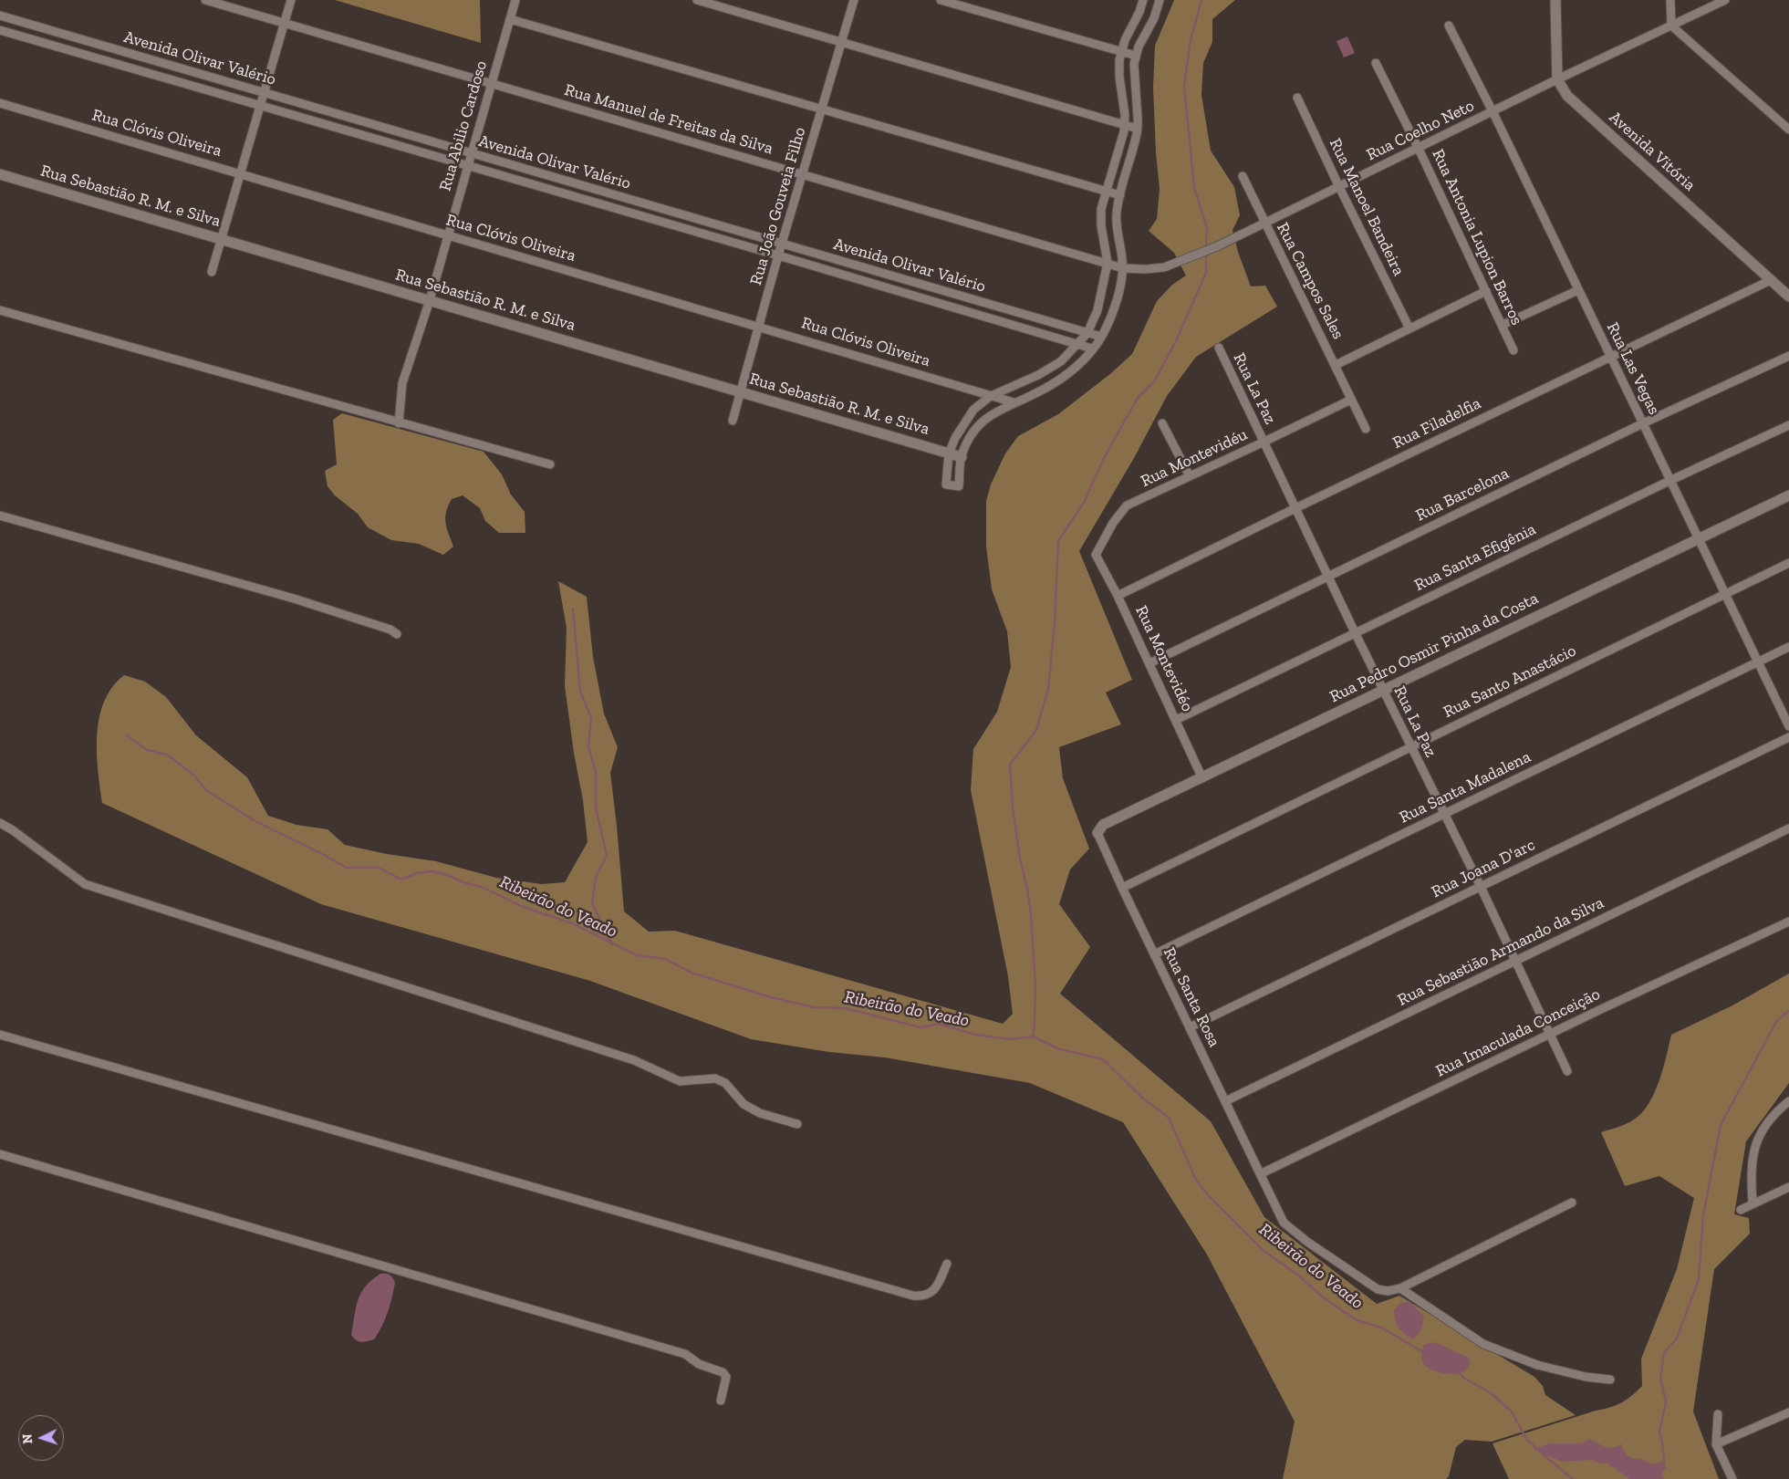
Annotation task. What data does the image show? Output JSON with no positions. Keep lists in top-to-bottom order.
{
  "streets": {
    "street": [
      "Avenida Olivar Valério",
      "Rua Manuel de Freitas da Silva",
      "Rua Abilio Cardoso",
      "Rua Coelho Neto",
      "Rua Clóvis Oliveira",
      "Avenida Vitória",
      "Rua Sebastião R. M. e Silva",
      "Rua João Gouveia Filho",
      "Rua Manoel Bandeira",
      "Rua Antonia Lupion Barros",
      "Rua Campos Sales",
      "Rua Las Vegas",
      "Rua La Paz",
      "Rua Filadelfia",
      "Rua Montevidéu",
      "Rua Barcelona",
      "Rua Santa Efigênia",
      "Rua Pedro Osmir Pinha da Costa",
      "Rua Montevidéo",
      "Rua Santo Anastácio",
      "Rua Santa Madalena",
      "Rua Joana D'arc",
      "Rua Sebastião Armando da Silva",
      "Rua Santa Rosa",
      "Rua Imaculada Conceição"
    ]
  },
  "crossings": [
    ["Avenida Olivar Valério", "Rua Abilio Cardoso"],
    ["Avenida Olivar Valério", "Rua João Gouveia Filho"],
    ["Rua Manuel de Freitas da Silva", "Rua Abilio Cardoso"],
    ["Rua Manuel de Freitas da Silva", "Rua Coelho Neto"],
    ["Rua Manuel de Freitas da Silva", "Rua João Gouveia Filho"],
    ["Rua Abilio Cardoso", "Rua Clóvis Oliveira"],
    ["Rua Abilio Cardoso", "Rua Sebastião R. M. e Silva"],
    ["Rua Coelho Neto", "Avenida Vitória"],
    ["Rua Coelho Neto", "Rua Manoel Bandeira"],
    ["Rua Coelho Neto", "Rua Antonia Lupion Barros"],
    ["Rua Coelho Neto", "Rua Campos Sales"],
    ["Rua Coelho Neto", "Rua Las Vegas"],
    ["Rua Clóvis Oliveira", "Rua João Gouveia Filho"],
    ["Avenida Vitória", "Rua Filadelfia"],
    ["Rua Sebastião R. M. e Silva", "Rua João Gouveia Filho"],
    ["Rua Campos Sales", "Rua Montevidéu"],
    ["Rua Las Vegas", "Rua Filadelfia"],
    ["Rua Las Vegas", "Rua Barcelona"],
    ["Rua Las Vegas", "Rua Santa Efigênia"],
    ["Rua Las Vegas", "Rua Pedro Osmir Pinha da Costa"],
    ["Rua Las Vegas", "Rua Santo Anastácio"],
    ["Rua Las Vegas", "Rua Santa Madalena"],
    ["Rua La Paz", "Rua Filadelfia"],
    ["Rua La Paz", "Rua Montevidéu"],
    ["Rua La Paz", "Rua Barcelona"],
    ["Rua La Paz", "Rua Santa Efigênia"],
    ["Rua La Paz", "Rua Pedro Osmir Pinha da Costa"],
    ["Rua La Paz", "Rua Santo Anastácio"],
    ["Rua La Paz", "Rua Santa Madalena"],
    ["Rua La Paz", "Rua Joana D'arc"],
    ["Rua La Paz", "Rua Sebastião Armando da Silva"],
    ["Rua La Paz", "Rua Imaculada Conceição"],
    ["Rua Filadelfia", "Rua Montevidéo"],
    ["Rua Montevidéu", "Rua Montevidéo"],
    ["Rua Barcelona", "Rua Montevidéo"],
    ["Rua Santa Efigênia", "Rua Montevidéo"],
    ["Rua Pedro Osmir Pinha da Costa", "Rua Montevidéo"],
    ["Rua Pedro Osmir Pinha da Costa", "Rua Santa Rosa"],
    ["Rua Santo Anastácio", "Rua Santa Rosa"],
    ["Rua Santa Madalena", "Rua Santa Rosa"],
    ["Rua Joana D'arc", "Rua Santa Rosa"],
    ["Rua Sebastião Armando da Silva", "Rua Santa Rosa"],
    ["Rua Santa Rosa", "Rua Imaculada Conceição"]
  ],
  "water": ["Ribeirão do Veado"],
  "north": "left"
}
